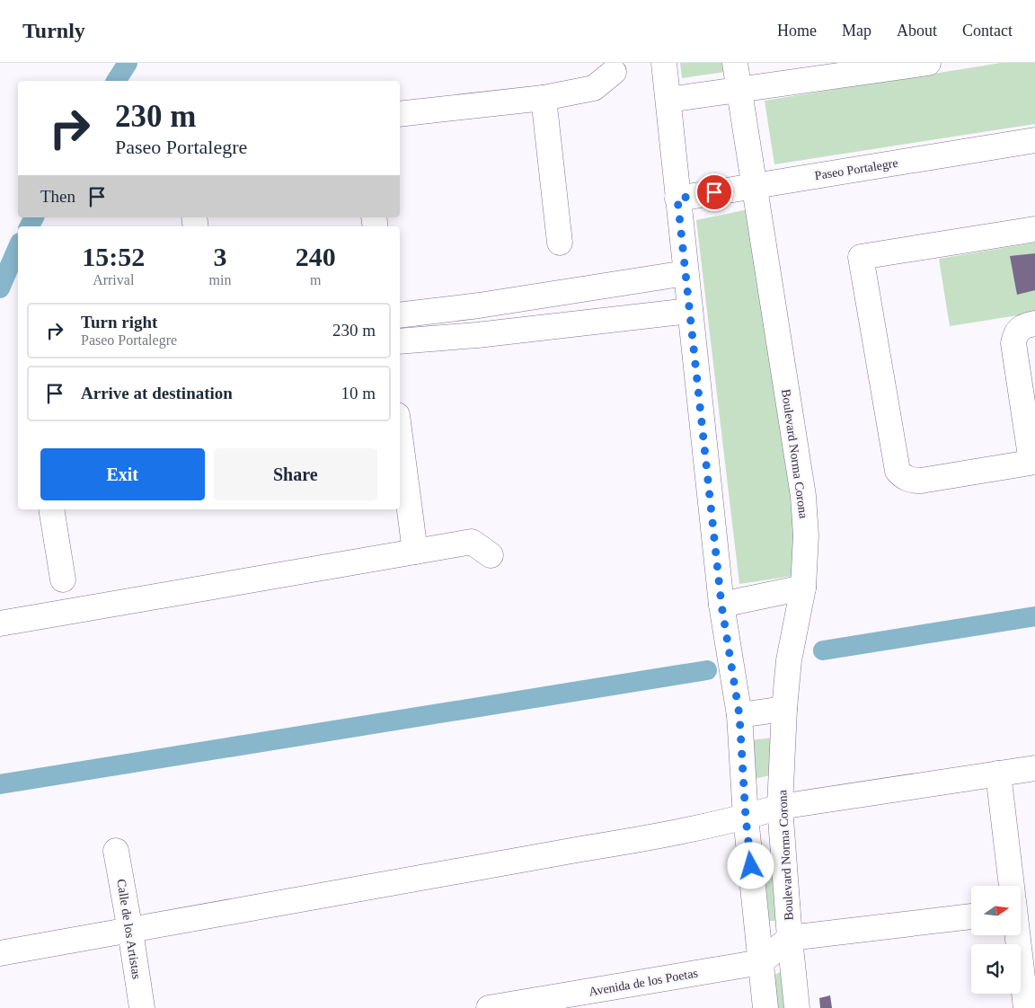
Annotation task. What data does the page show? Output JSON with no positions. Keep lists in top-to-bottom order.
{
  "streets": {
    "street": [
      "Paseo Portalegre",
      "Boulevard Norma Corona",
      "Calle de los Artistas",
      "Avenida de los Poetas"
    ]
  },
  "crossings": [
    ["Paseo Portalegre", "Boulevard Norma Corona"]
  ],
  "north": "right",
  "page": {
    "header": "Turnly",
    "nav": [
      "Home",
      "Map",
      "About",
      "Contact"
    ],
    "turn": ["230 m", "Paseo Portalegre"],
    "then": "Then",
    "eta": [
      "15:52",
      "Arrival",
      "3",
      "min",
      "240",
      "m"
    ],
    "list": [
      {
        "name": "Turn right",
        "note": "Paseo Portalegre",
        "value": "230 m"
      },
      {
        "name": "Arrive at destination",
        "value": "10 m"
      }
    ],
    "buttons": ["Exit", "Share"]
  }
}
